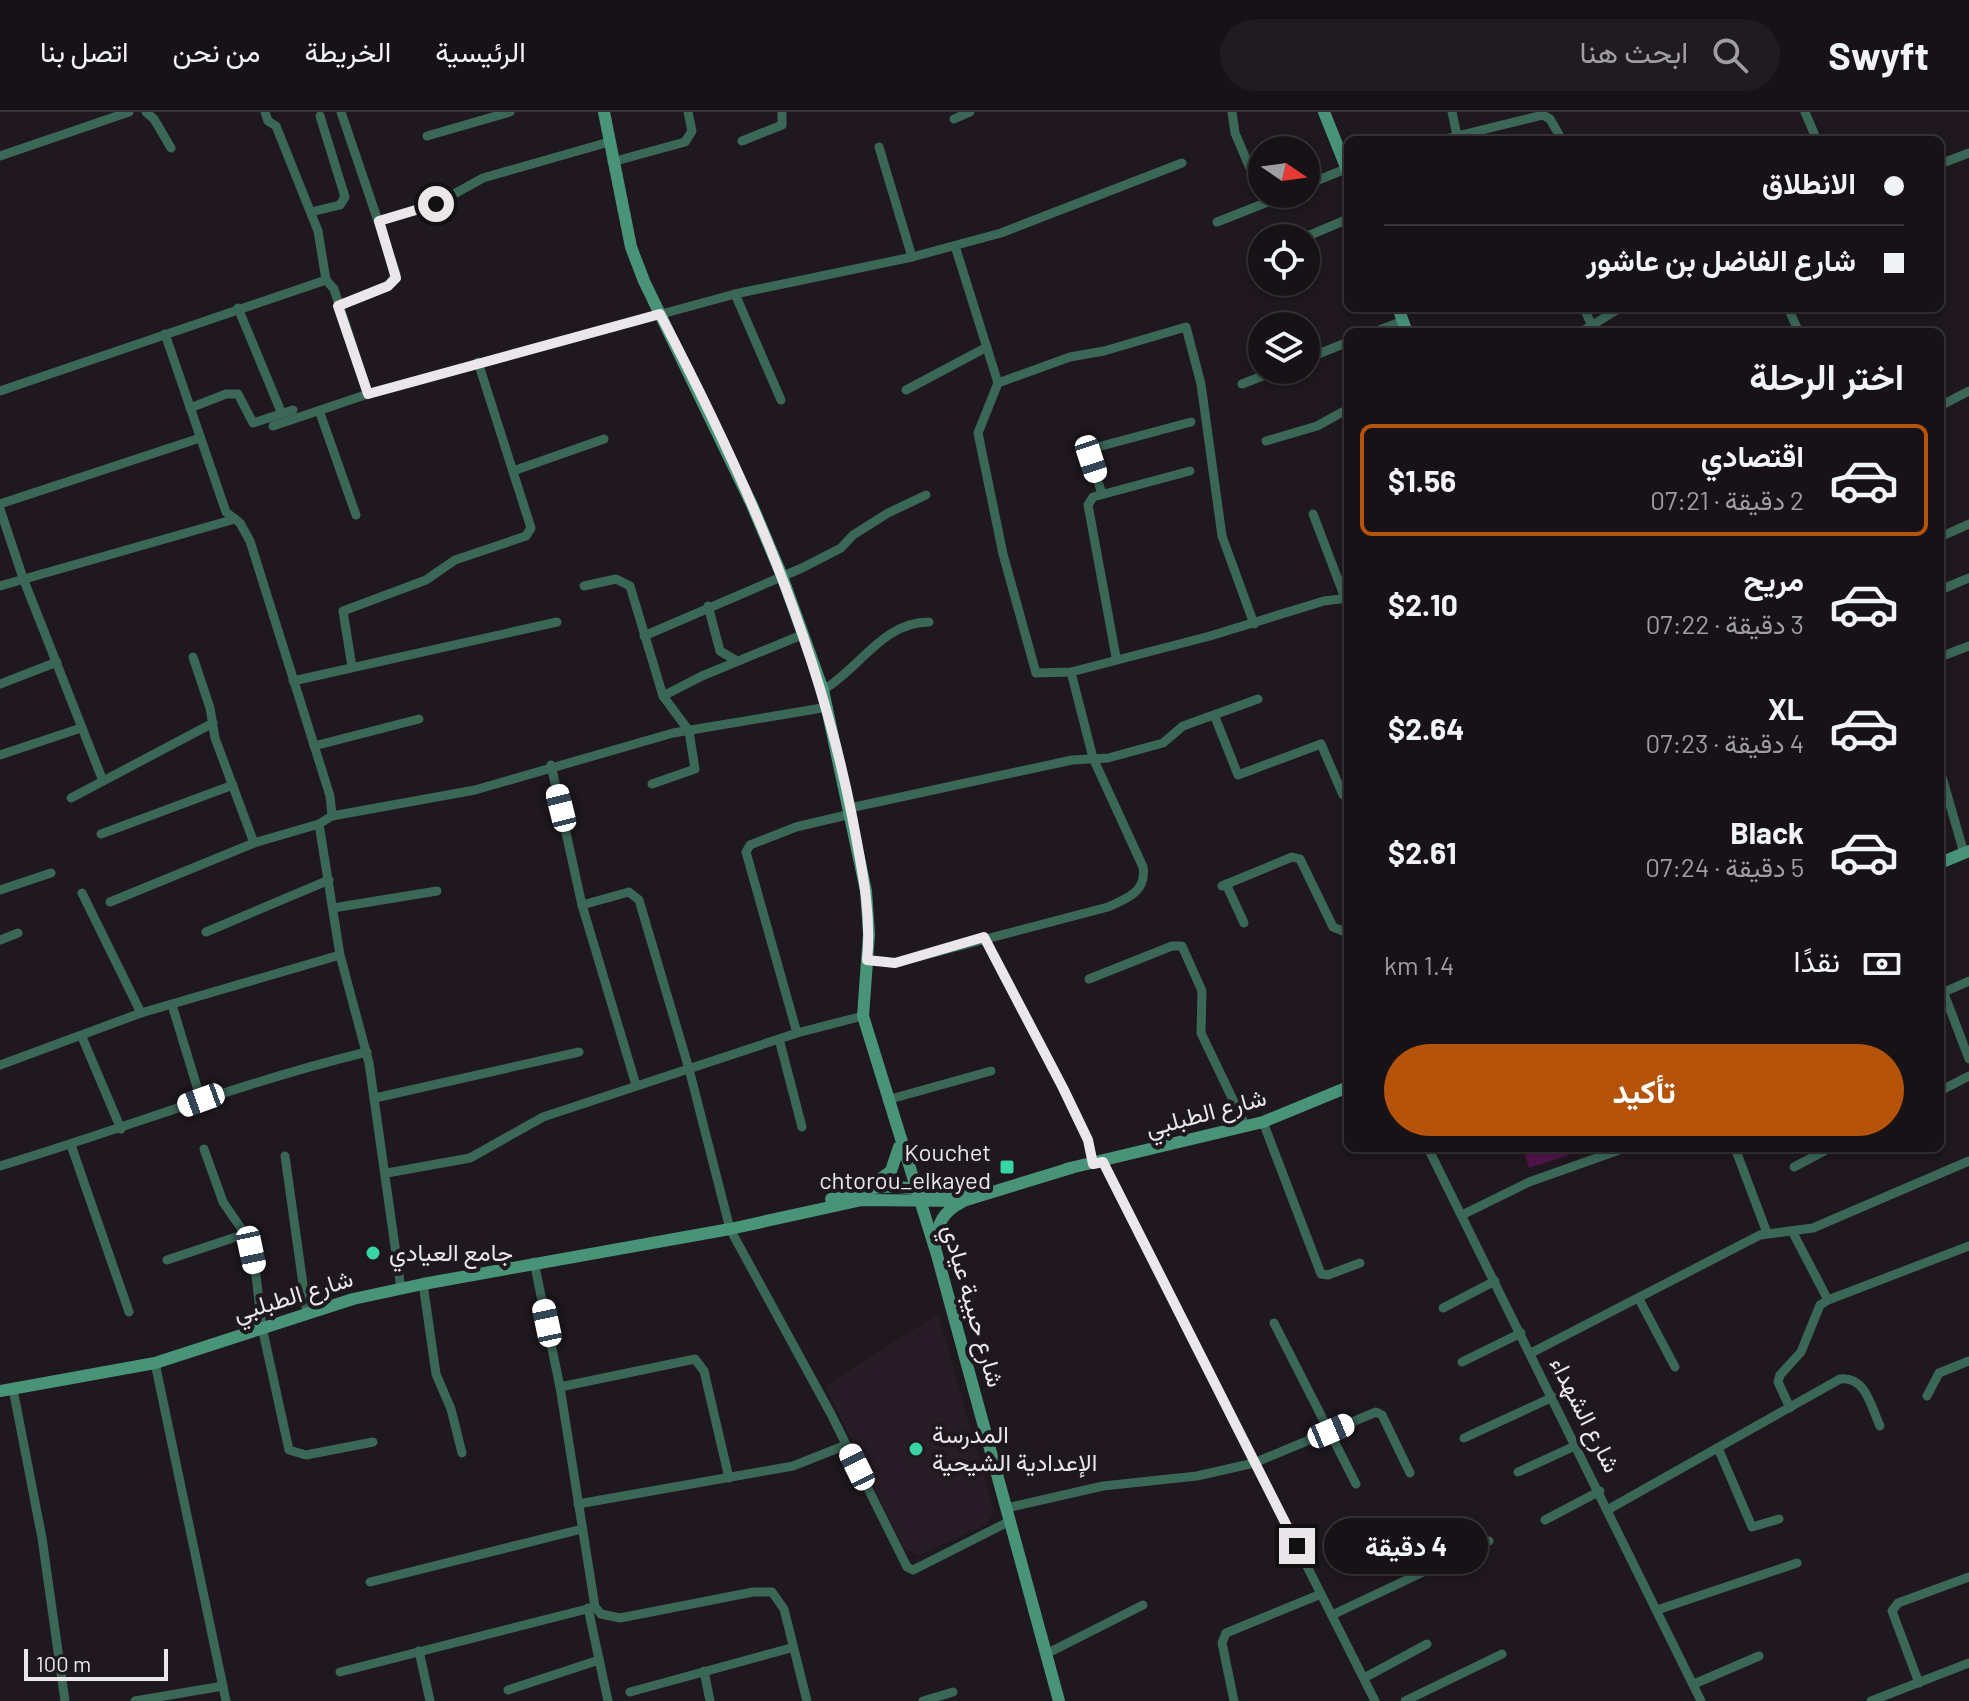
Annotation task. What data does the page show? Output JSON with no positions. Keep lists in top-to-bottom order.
{
  "streets": {
    "street": ["شارع الطبلبي", "شارع حبيبة عيادي", "شارع الشهداء"]
  },
  "crossings": [
    ["شارع الطبلبي", "شارع حبيبة عيادي"]
  ],
  "places": {
    "transit": ["Kouchet chtorou_elkayed"],
    "other": ["جامع العيادي", "المدرسة الإعدادية الشيحية"]
  },
  "scale_bar": "100 m",
  "north": "right",
  "page": {
    "header": "Swyft",
    "search": "ابحث هنا",
    "nav": [
      "الرئيسية",
      "الخريطة",
      "من نحن",
      "اتصل بنا"
    ],
    "banner": ["الانطلاق", "شارع الفاضل بن عاشور"],
    "heading": "اختر الرحلة",
    "list": [
      {
        "name": "اقتصادي",
        "note": "2 دقيقة · 07:21",
        "value": "$1.56"
      },
      {
        "name": "مريح",
        "note": "3 دقيقة · 07:22",
        "value": "$2.10"
      },
      {
        "name": "XL",
        "note": "4 دقيقة · 07:23",
        "value": "$2.64"
      },
      {
        "name": "Black",
        "note": "5 دقيقة · 07:24",
        "value": "$2.61"
      }
    ],
    "pay": ["نقدًا", "1.4 km"],
    "buttons": "تأكيد",
    "bubble": "4 دقيقة",
    "scale": "100 m"
  }
}
